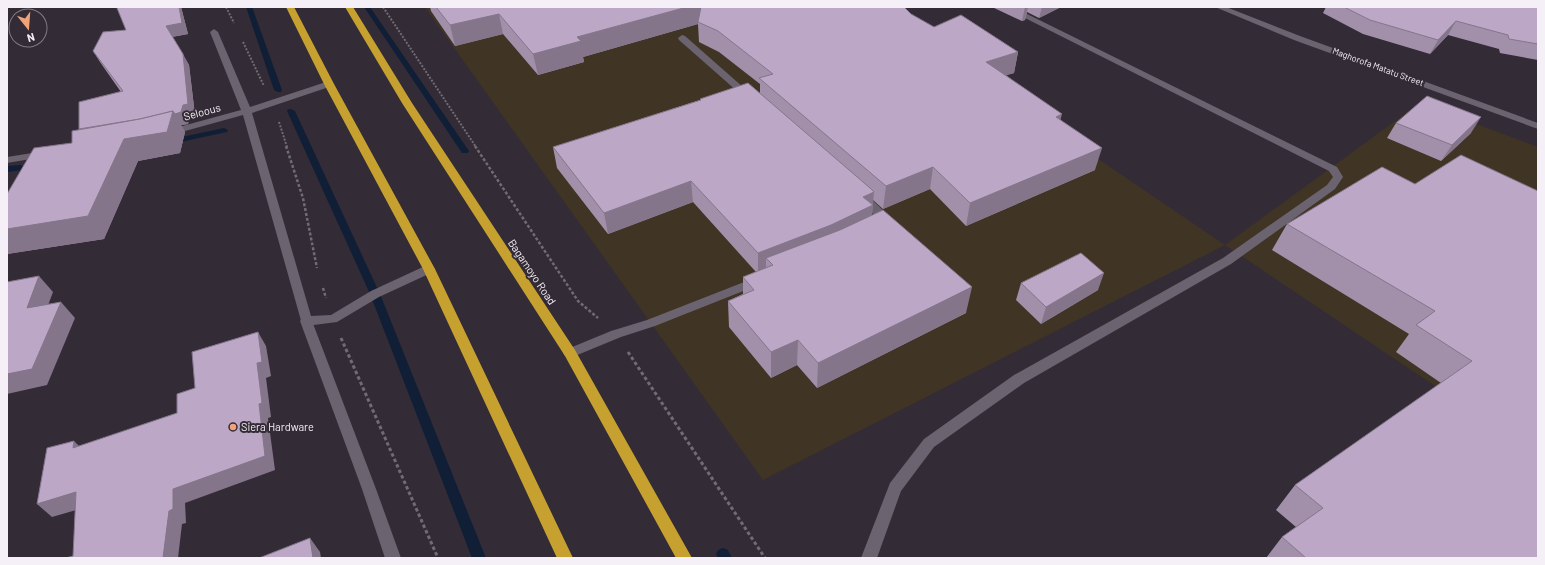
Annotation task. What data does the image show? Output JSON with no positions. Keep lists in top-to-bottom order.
{
  "streets": {
    "highway": ["Bagamoyo Road"],
    "street": ["Maghorofa Matatu Street", "Seloous"]
  },
  "places": ["Siera Hardware"],
  "north": "bottom"
}
